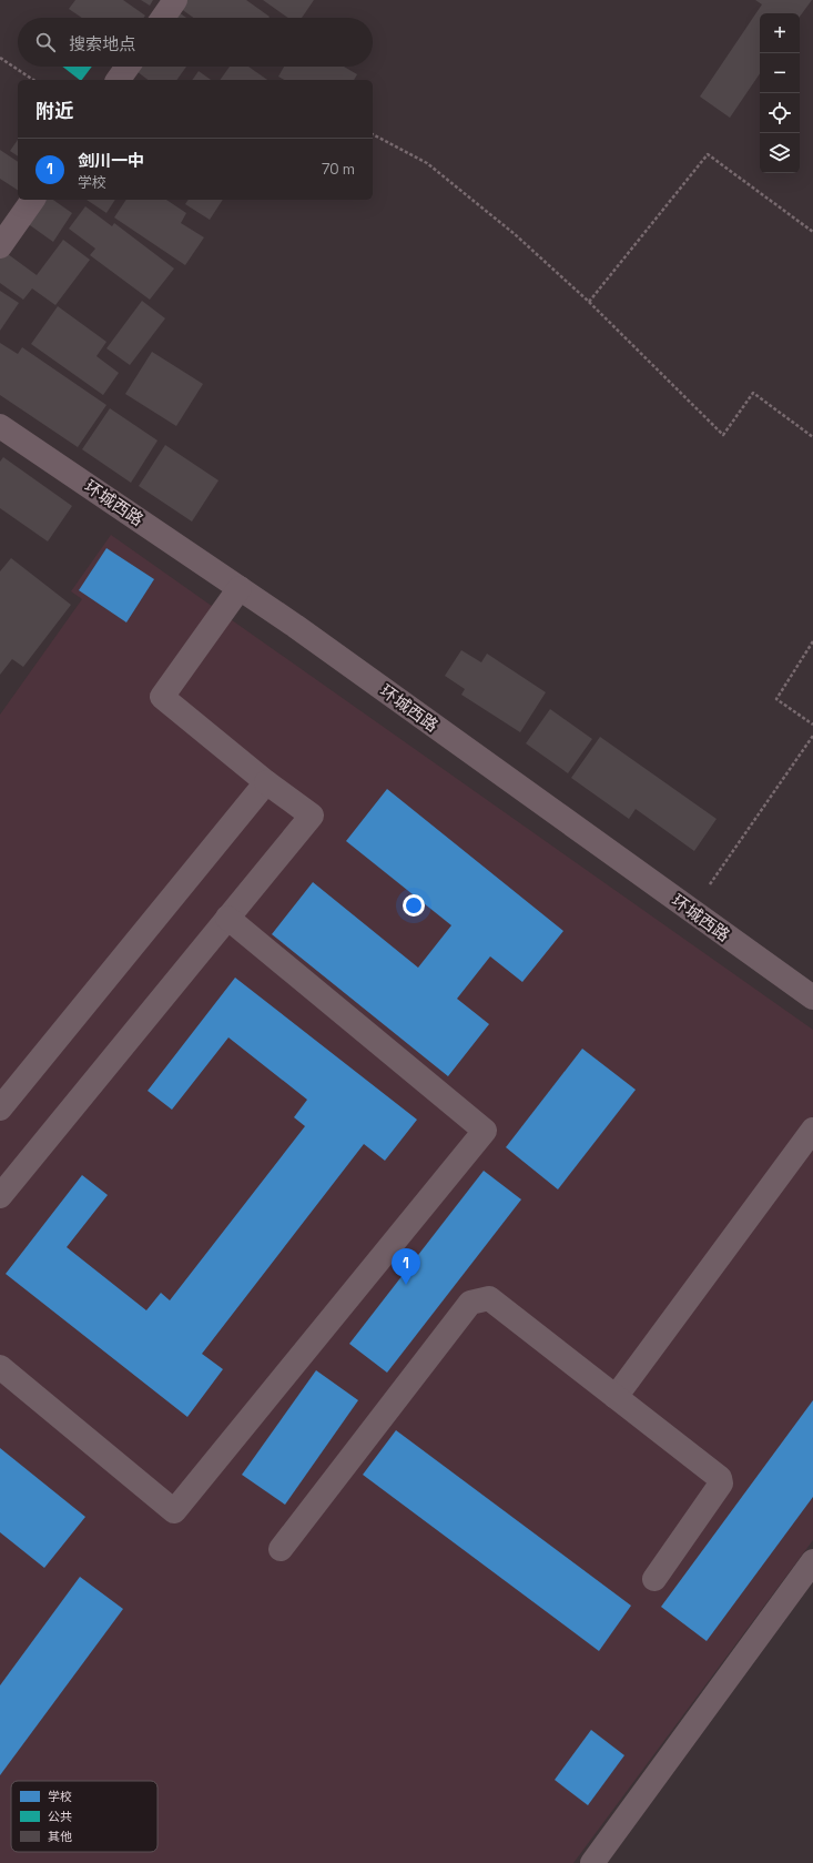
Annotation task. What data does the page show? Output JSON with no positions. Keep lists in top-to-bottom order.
{
  "streets": {
    "street": ["环城西路"]
  },
  "legend": ["学校", "公共", "其他"],
  "page": {
    "map_buttons": ["+", "−"],
    "search": "搜索地点",
    "heading": "附近",
    "list": [
      {
        "mark": "1",
        "name": "剑川一中",
        "note": "学校",
        "value": "70 m"
      }
    ],
    "pins": "1"
  }
}
